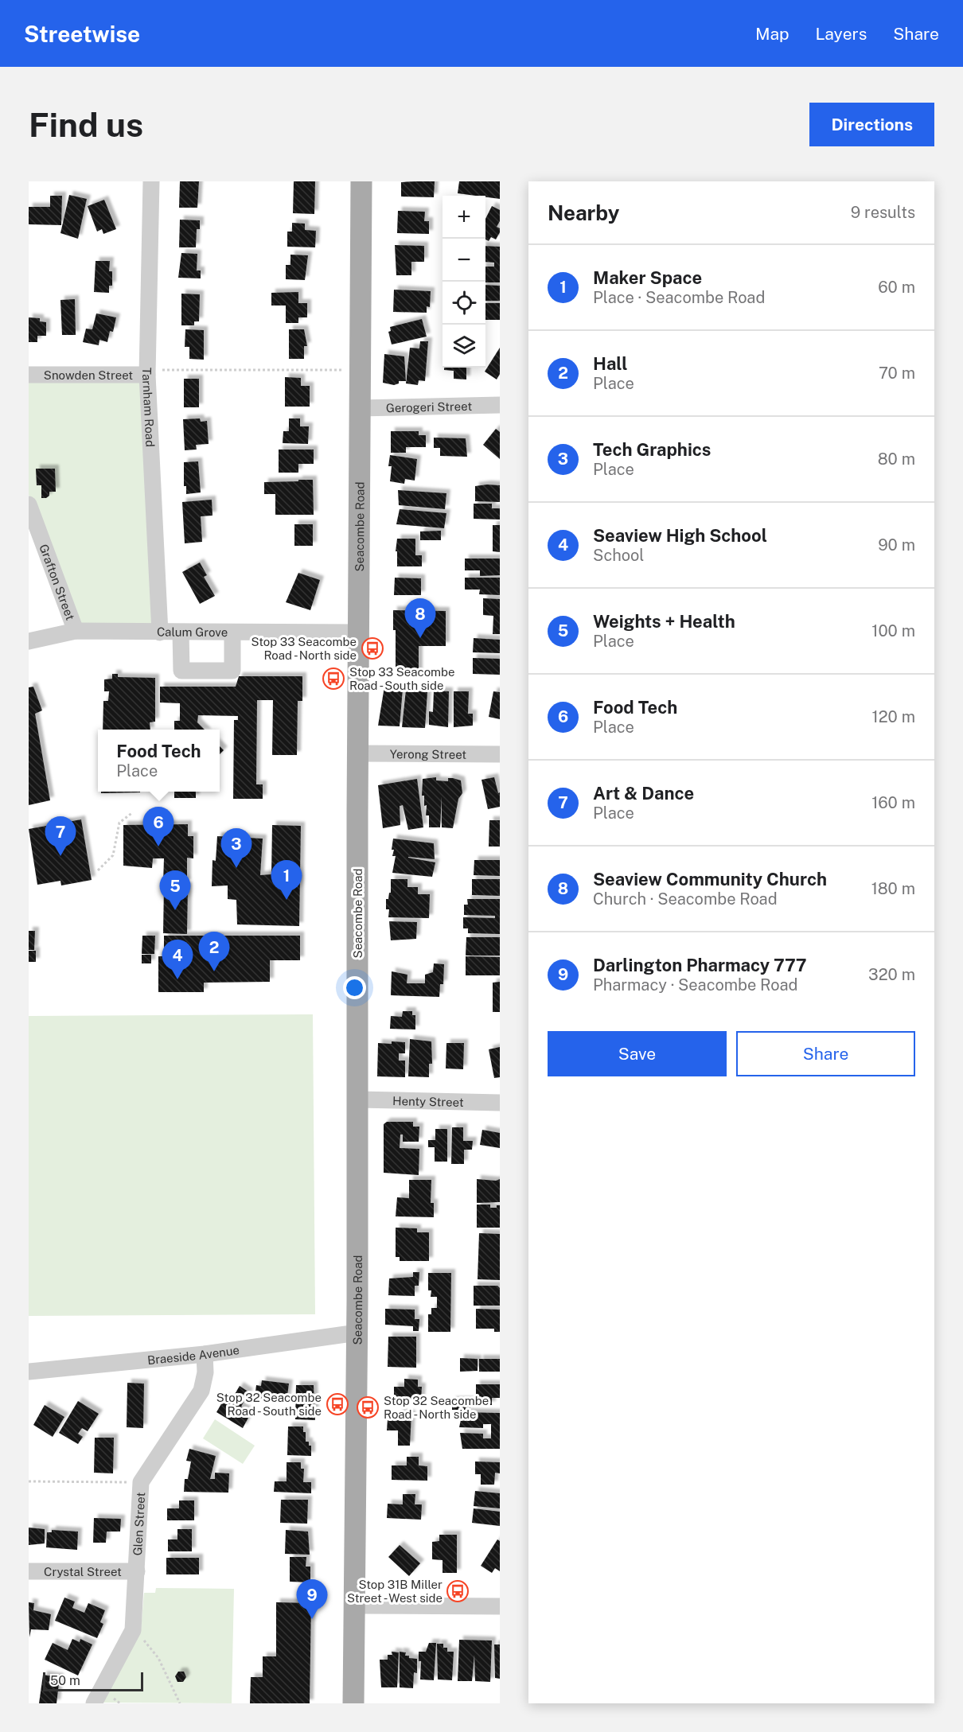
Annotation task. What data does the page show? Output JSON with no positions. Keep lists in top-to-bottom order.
{
  "streets": {
    "main road": ["Seacombe Road"],
    "street": [
      "Snowden Street",
      "Gerogeri Street",
      "Tarnham Road",
      "Grafton Street",
      "Calum Grove",
      "Yerong Street",
      "Henty Street",
      "Braeside Avenue",
      "Glen Street",
      "Crystal Street"
    ]
  },
  "crossings": [
    ["Snowden Street", "Tarnham Road"],
    ["Gerogeri Street", "Seacombe Road"],
    ["Tarnham Road", "Calum Grove"],
    ["Seacombe Road", "Calum Grove"],
    ["Seacombe Road", "Yerong Street"],
    ["Seacombe Road", "Henty Street"],
    ["Seacombe Road", "Braeside Avenue"],
    ["Grafton Street", "Calum Grove"],
    ["Braeside Avenue", "Glen Street"],
    ["Glen Street", "Crystal Street"]
  ],
  "places": {
    "bus stop": [
      "Stop 33 Seacombe Road - North side",
      "Stop 33 Seacombe Road - South side",
      "Stop 32 Seacombe Road - South side",
      "Stop 32 Seacombe Road - North side",
      "Stop 31B Miller Street - West side"
    ]
  },
  "scale_bar": "50 m",
  "page": {
    "header": "Streetwise",
    "nav": ["Map", "Layers", "Share"],
    "buttons": [
      "Directions",
      ["Save", "Share"]
    ],
    "title": "Find us",
    "heading": ["Nearby", "9 results"],
    "map_buttons": ["+", "−"],
    "list": [
      {
        "mark": "1",
        "name": "Maker Space",
        "note": "Place · Seacombe Road",
        "value": "60 m"
      },
      {
        "mark": "2",
        "name": "Hall",
        "note": "Place",
        "value": "70 m"
      },
      {
        "mark": "3",
        "name": "Tech Graphics",
        "note": "Place",
        "value": "80 m"
      },
      {
        "mark": "4",
        "name": "Seaview High School",
        "note": "School",
        "value": "90 m"
      },
      {
        "mark": "5",
        "name": "Weights + Health",
        "note": "Place",
        "value": "100 m"
      },
      {
        "mark": "6",
        "name": "Food Tech",
        "note": "Place",
        "value": "120 m"
      },
      {
        "mark": "7",
        "name": "Art & Dance",
        "note": "Place",
        "value": "160 m"
      },
      {
        "mark": "8",
        "name": "Seaview Community Church",
        "note": "Church · Seacombe Road",
        "value": "180 m"
      },
      {
        "mark": "9",
        "name": "Darlington Pharmacy 777",
        "note": "Pharmacy · Seacombe Road",
        "value": "320 m"
      }
    ],
    "pins": [
      "8",
      "6",
      "7",
      "3",
      "1",
      "5",
      "2",
      "4",
      "9"
    ],
    "popup": ["Food Tech", "Place"],
    "scale": "50 m"
  }
}
